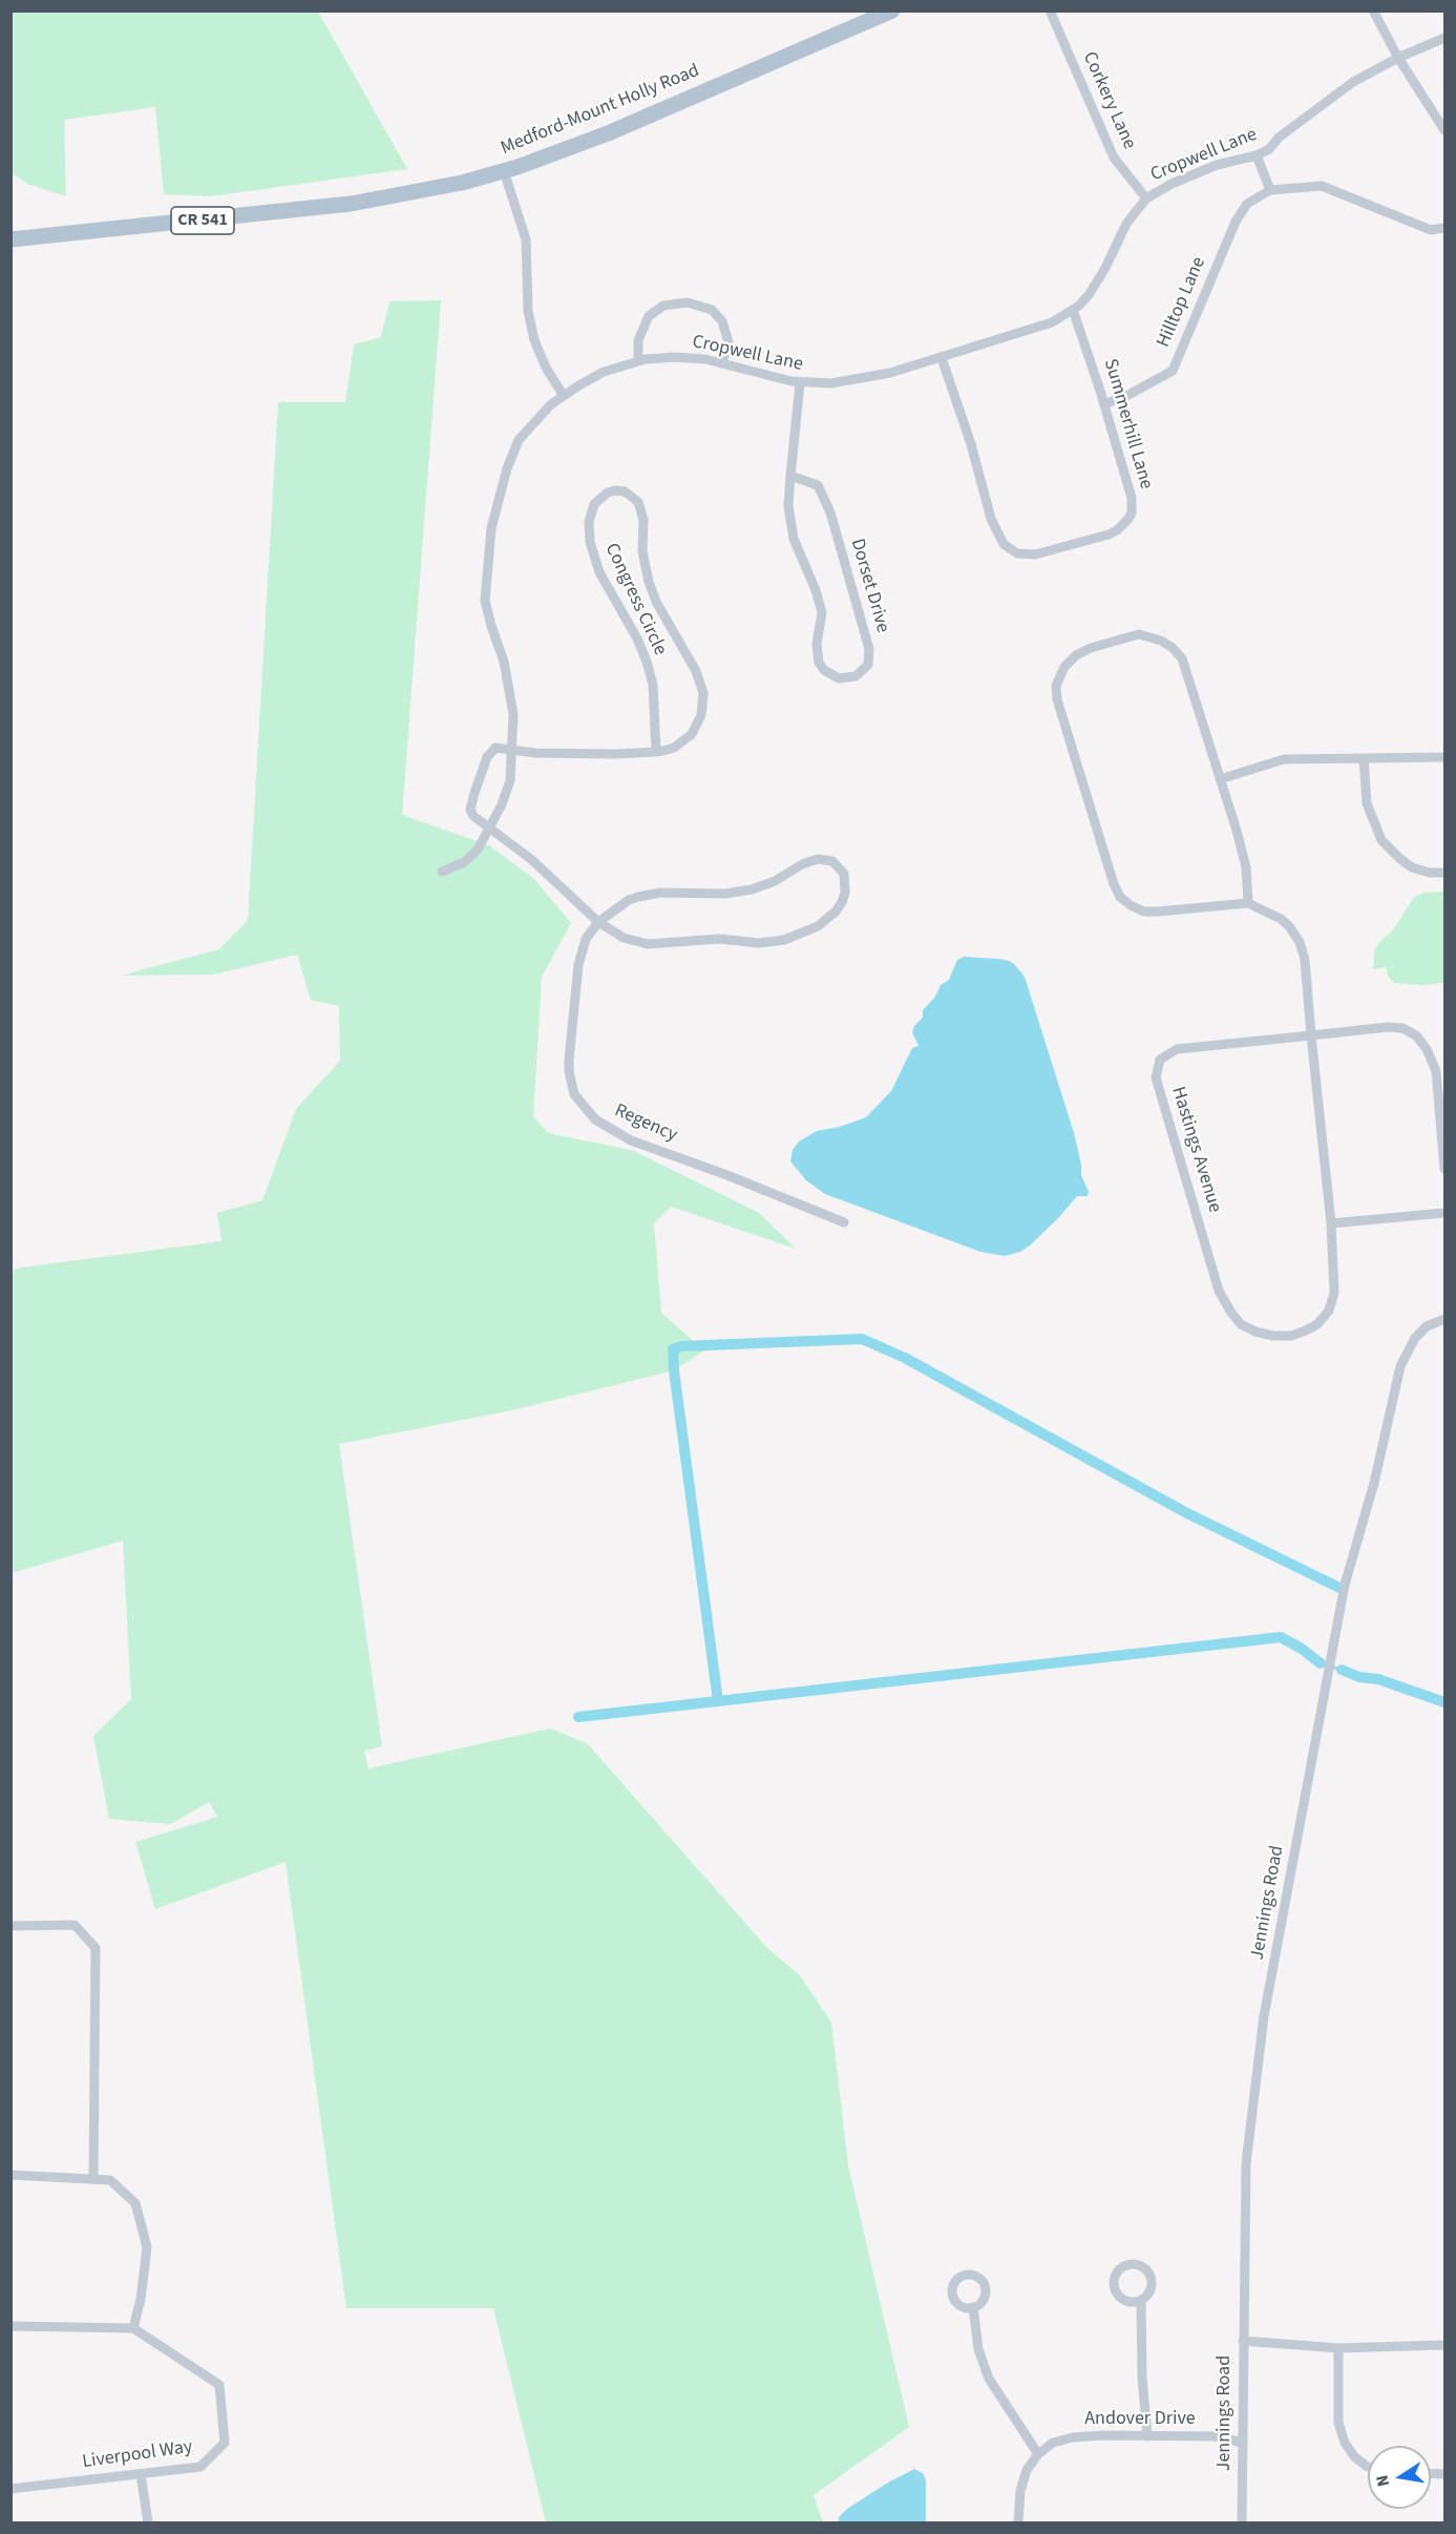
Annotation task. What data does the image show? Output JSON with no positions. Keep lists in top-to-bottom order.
{
  "streets": {
    "main road": ["Medford-Mount Holly Road", "CR 541"],
    "street": [
      "Corkery Lane",
      "Cropwell Lane",
      "Hilltop Lane",
      "Summerhill Lane",
      "Dorset Drive",
      "Congress Circle",
      "Regency",
      "Hastings Avenue",
      "Jennings Road",
      "Andover Drive",
      "Liverpool Way"
    ]
  },
  "crossings": [
    ["Corkery Lane", "Cropwell Lane"],
    ["Cropwell Lane", "Summerhill Lane"],
    ["Cropwell Lane", "Dorset Drive"],
    ["Cropwell Lane", "Congress Circle"],
    ["Hilltop Lane", "Summerhill Lane"],
    ["Jennings Road", "Andover Drive"]
  ],
  "north": "left"
}
